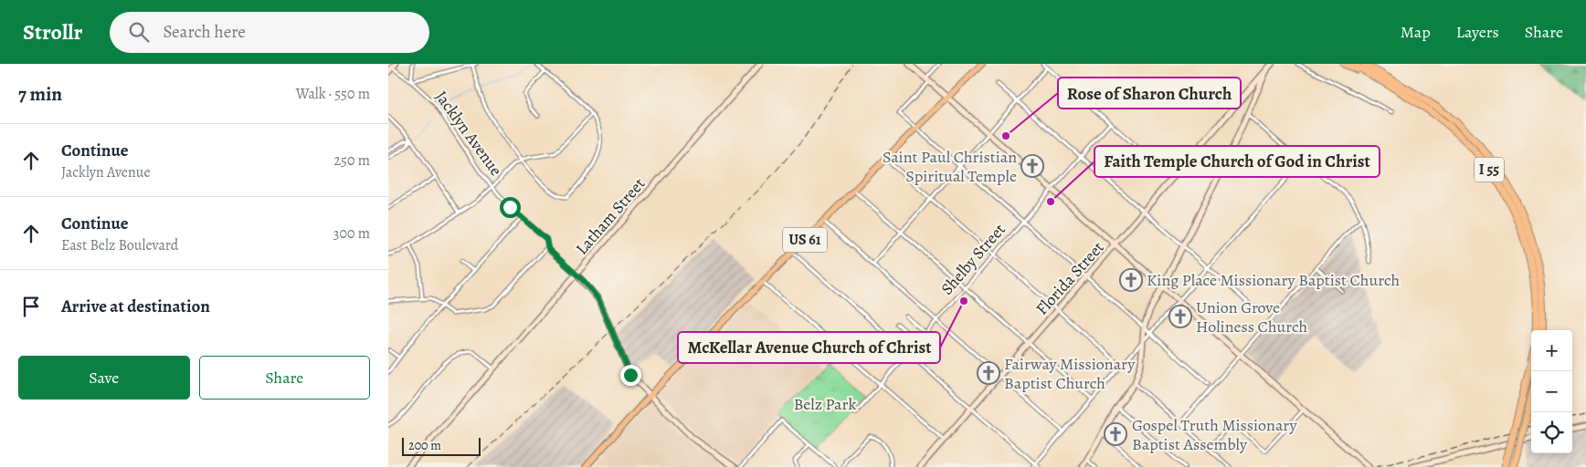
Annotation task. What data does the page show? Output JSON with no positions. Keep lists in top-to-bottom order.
{
  "streets": {
    "highway": ["I 55"],
    "main road": ["Latham Street", "US 61", "Florida Street"],
    "street": ["Jacklyn Avenue", "Shelby Street"]
  },
  "crossings": [
    ["Jacklyn Avenue", "Latham Street"]
  ],
  "parks": ["Belz Park"],
  "places": {
    "other": ["Rose of Sharon Church", "Faith Temple Church of God in Christ", "McKellar Avenue Church of Christ"],
    "church": [
      "Saint Paul Christian Spiritual Temple",
      "King Place Missionary Baptist Church",
      "Union Grove Holiness Church",
      "Fairway Missionary Baptist Church",
      "Gospel Truth Missionary Baptist Assembly"
    ]
  },
  "scale_bar": "200 m",
  "page": {
    "header": "Strollr",
    "search": "Search here",
    "nav": ["Map", "Layers", "Share"],
    "heading": ["7 min", "Walk · 550 m"],
    "list": [
      ["Continue", "Jacklyn Avenue", "250 m"],
      ["Continue", "East Belz Boulevard", "300 m"],
      "Arrive at destination"
    ],
    "map_buttons": ["+", "−"],
    "buttons": ["Save", "Share"],
    "scale": "200 m"
  }
}
